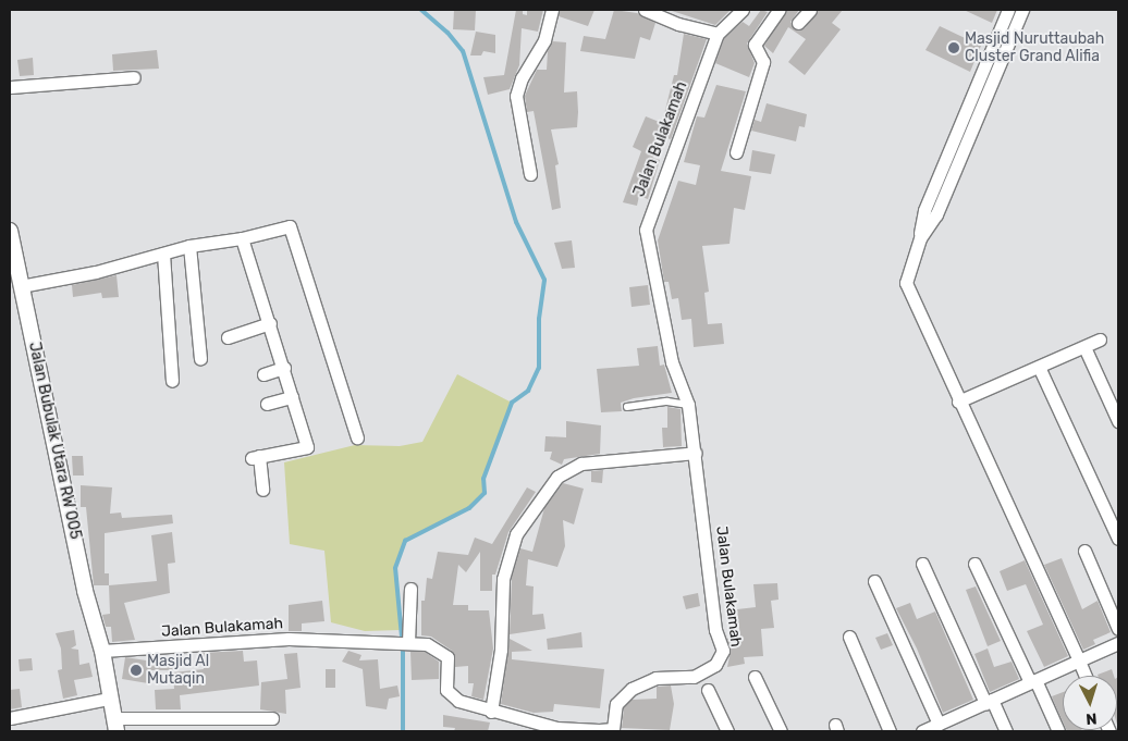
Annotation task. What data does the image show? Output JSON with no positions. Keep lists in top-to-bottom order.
{
  "streets": {
    "street": ["Jalan Bulakamah", "Jalan Bubulak Utara RW 005"]
  },
  "crossings": [
    ["Jalan Bulakamah", "Jalan Bubulak Utara RW 005"]
  ],
  "places": ["Masjid Nuruttaubah Cluster Grand Alifia", "Masjid Al Mutaqin"],
  "north": "bottom"
}
